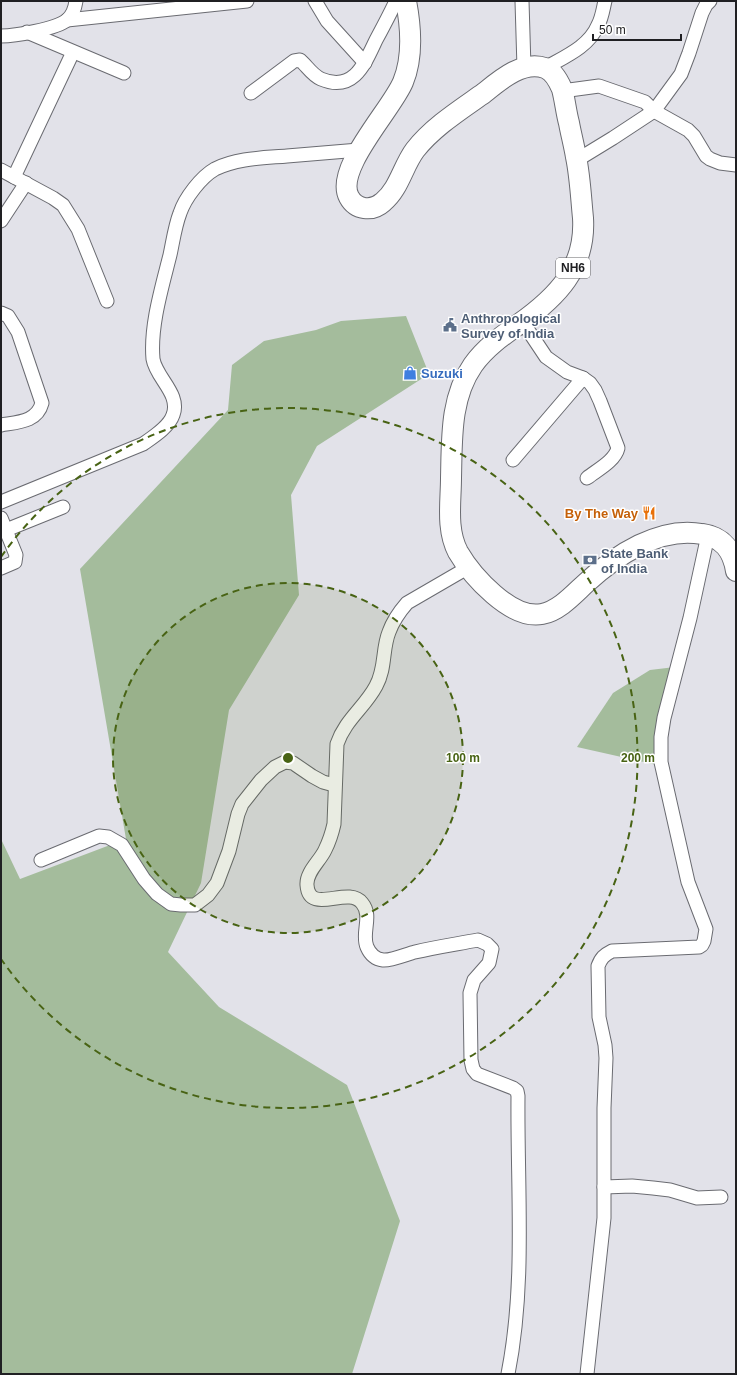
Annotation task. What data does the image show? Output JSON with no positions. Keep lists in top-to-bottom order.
{
  "streets": {
    "highway": ["NH6"]
  },
  "places": {
    "public building": ["Anthropological Survey of India"],
    "shop": ["Suzuki"],
    "restaurant": ["By The Way"],
    "bank": ["State Bank of India"]
  },
  "scale_bar": "50 m",
  "rings": ["100 m", "200 m"]
}
